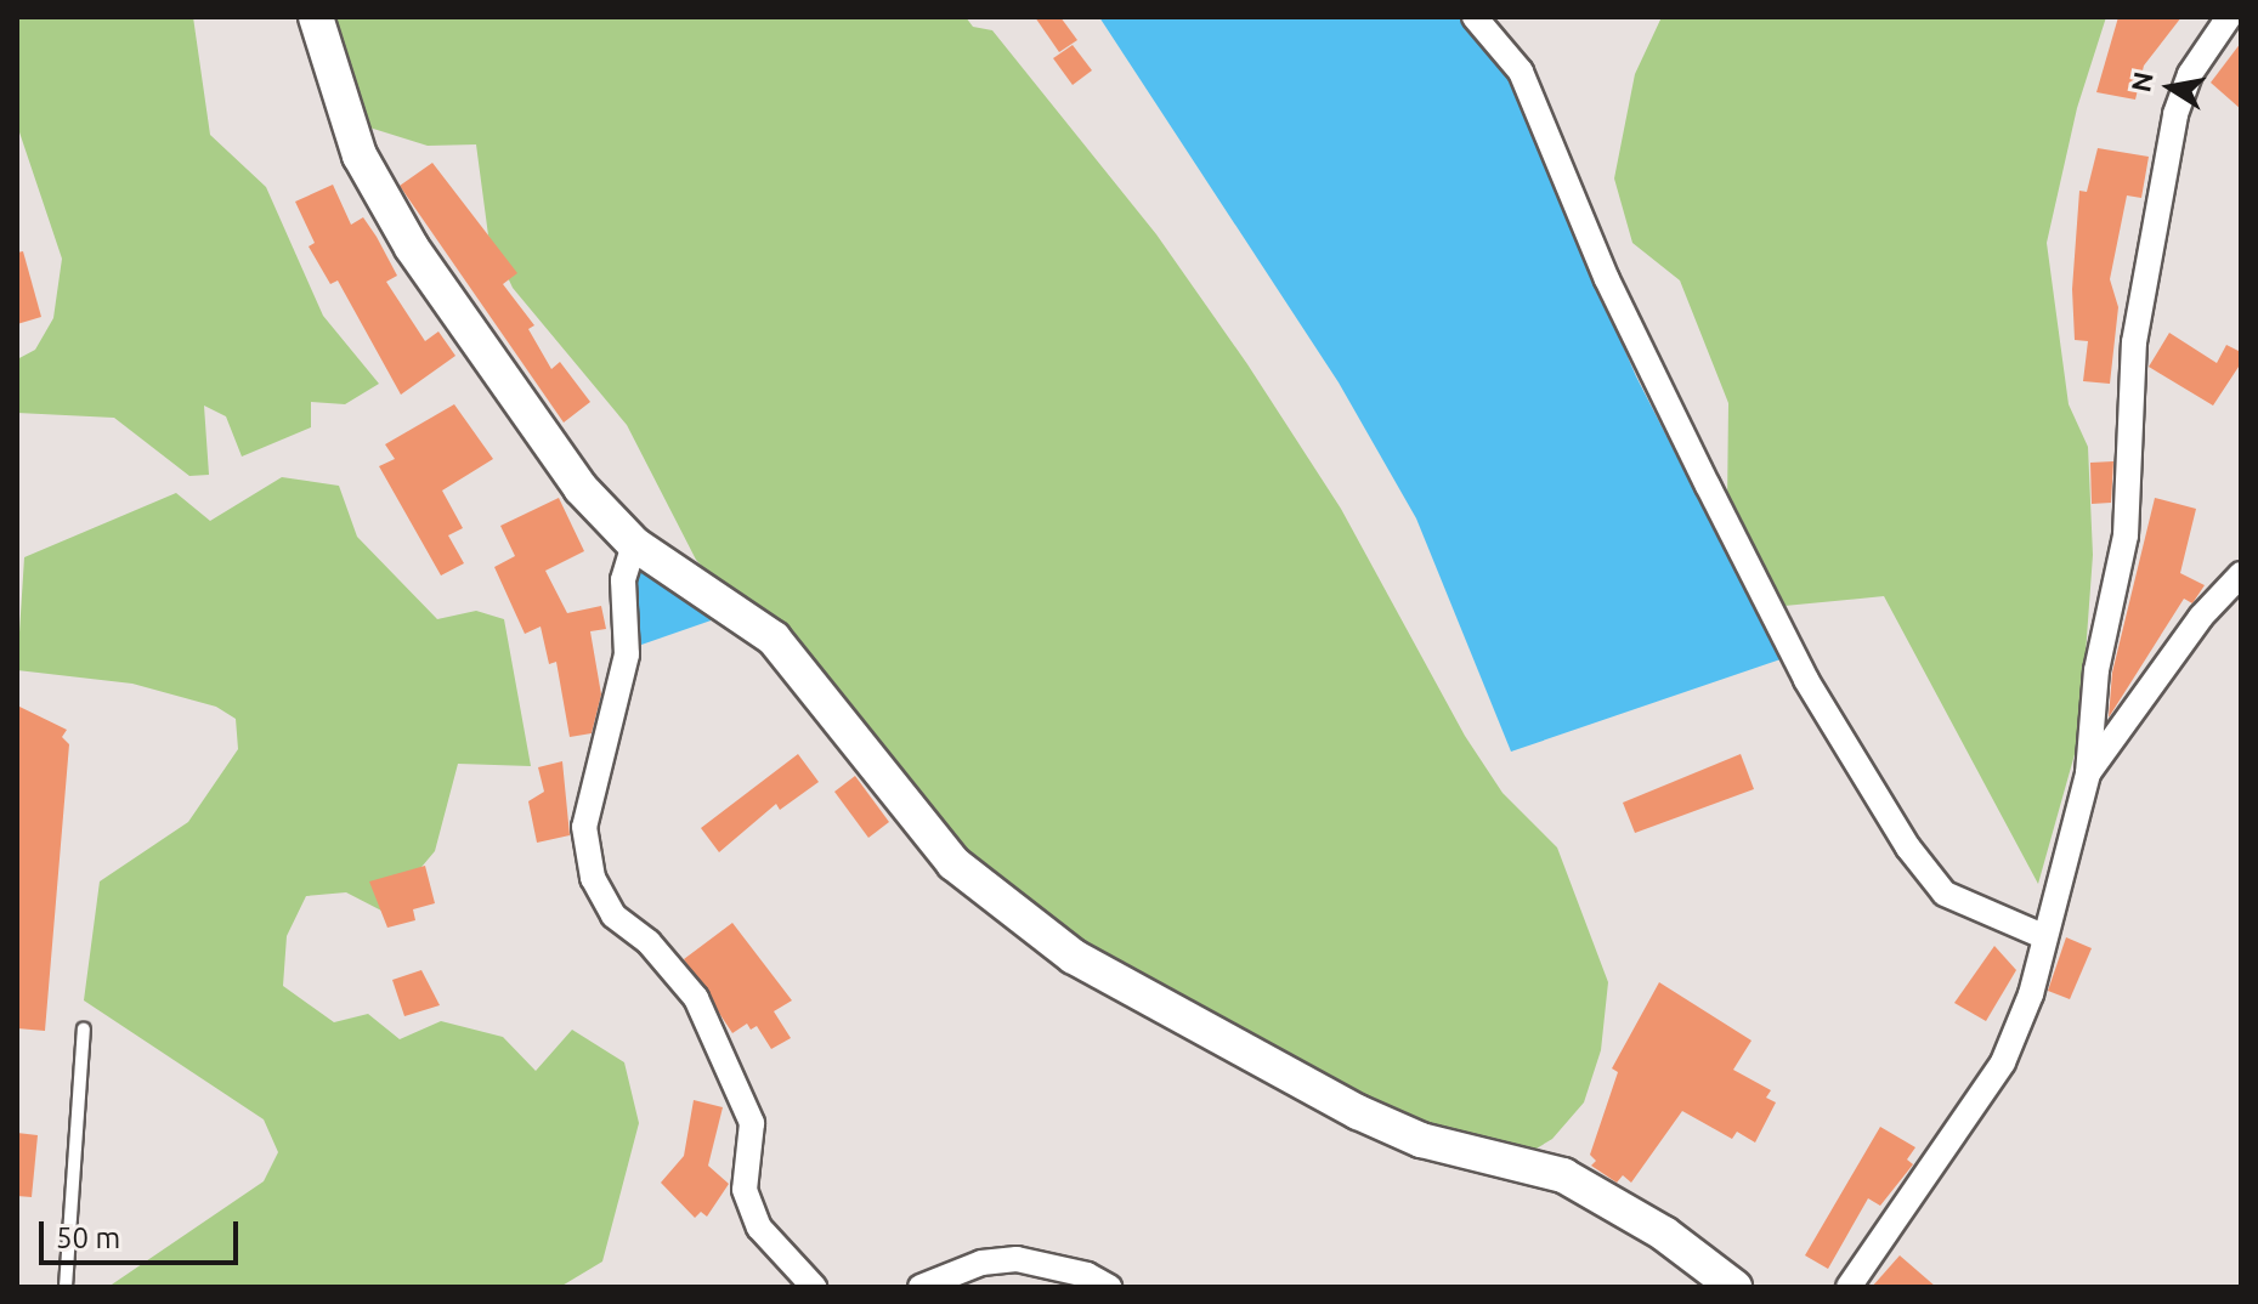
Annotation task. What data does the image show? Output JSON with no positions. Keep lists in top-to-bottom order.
{
  "scale_bar": "50 m",
  "north": "left"
}
